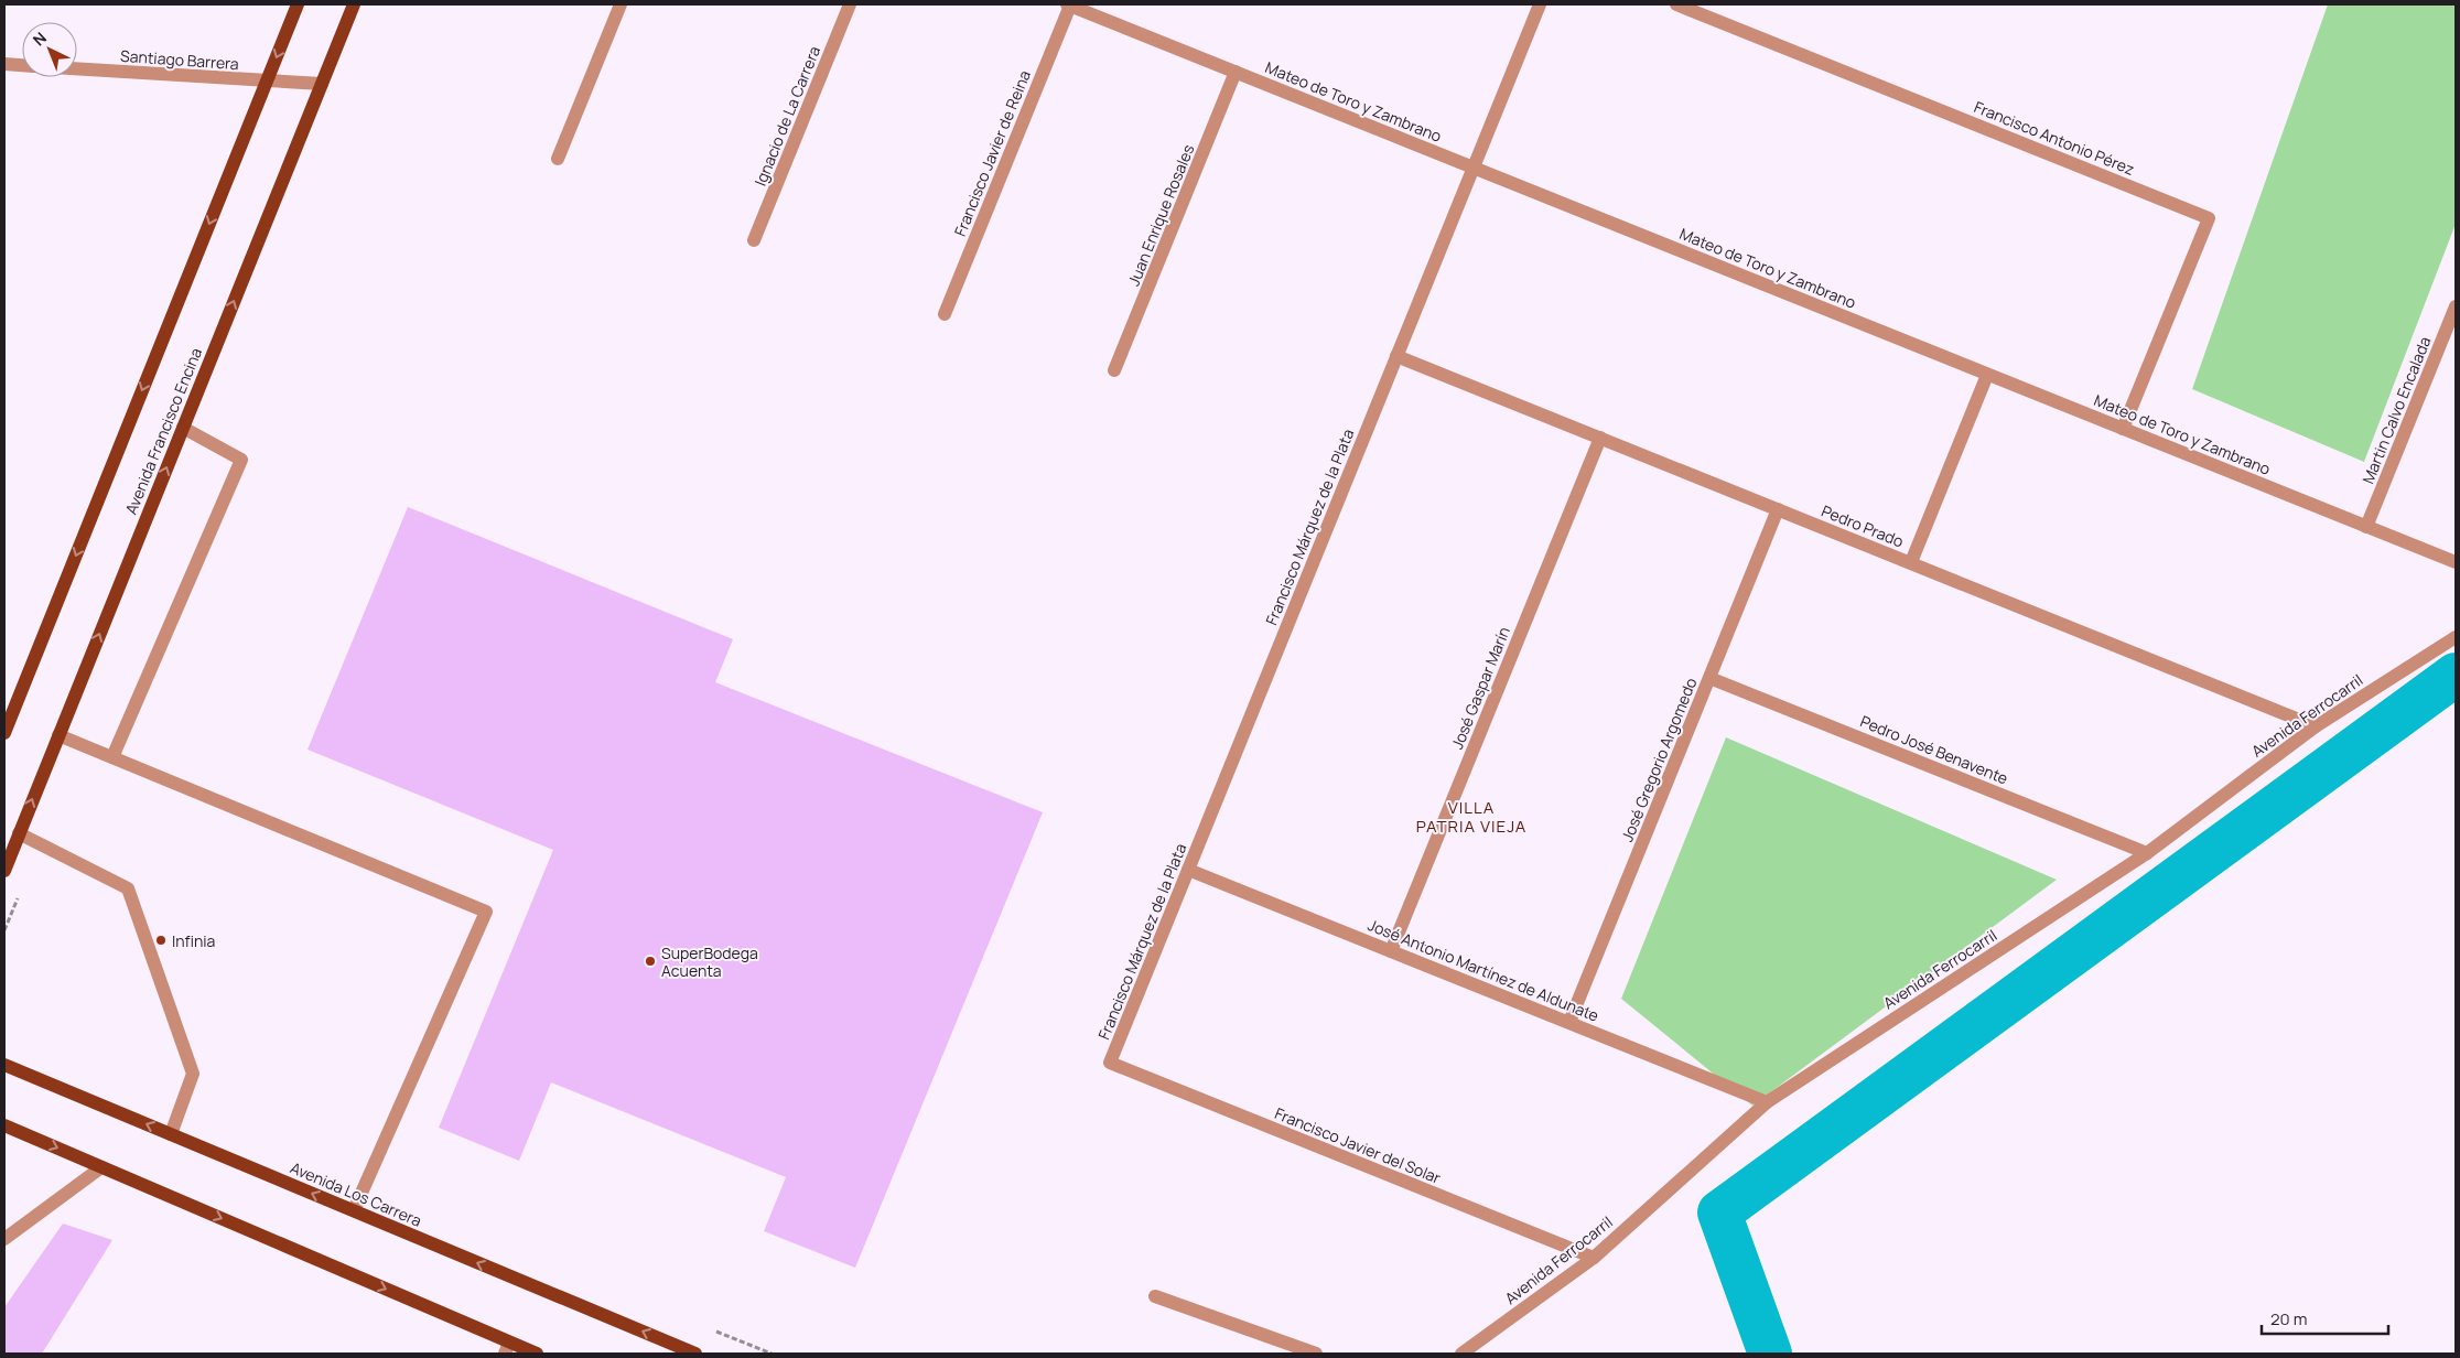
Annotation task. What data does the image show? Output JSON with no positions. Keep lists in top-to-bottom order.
{
  "streets": {
    "main road": ["Avenida Francisco Encina", "Avenida Los Carrera"],
    "street": [
      "Santiago Barrera",
      "Mateo de Toro y Zambrano",
      "Ignacio de La Carrera",
      "Francisco Antonio Pérez",
      "Francisco Javier de Reina",
      "Juan Enrique Rosales",
      "Martin Calvo Encalada",
      "Pedro Prado",
      "Francisco Márquez de la Plata",
      "José Gaspar Marín",
      "Avenida Ferrocarril",
      "Pedro José Benavente",
      "José Gregorio Argomedo",
      "José Antonio Martínez de Aldunate",
      "Francisco Javier del Solar"
    ]
  },
  "crossings": [
    ["Santiago Barrera", "Avenida Francisco Encina"],
    ["Mateo de Toro y Zambrano", "Francisco Antonio Pérez"],
    ["Mateo de Toro y Zambrano", "Francisco Javier de Reina"],
    ["Mateo de Toro y Zambrano", "Juan Enrique Rosales"],
    ["Mateo de Toro y Zambrano", "Martin Calvo Encalada"],
    ["Mateo de Toro y Zambrano", "Francisco Márquez de la Plata"],
    ["Pedro Prado", "Francisco Márquez de la Plata"],
    ["Pedro Prado", "José Gaspar Marín"],
    ["Pedro Prado", "Avenida Ferrocarril"],
    ["Pedro Prado", "José Gregorio Argomedo"],
    ["Francisco Márquez de la Plata", "José Antonio Martínez de Aldunate"],
    ["Francisco Márquez de la Plata", "Francisco Javier del Solar"],
    ["José Gaspar Marín", "José Antonio Martínez de Aldunate"],
    ["Avenida Ferrocarril", "Pedro José Benavente"],
    ["Avenida Ferrocarril", "José Antonio Martínez de Aldunate"],
    ["Avenida Ferrocarril", "Francisco Javier del Solar"],
    ["Pedro José Benavente", "José Gregorio Argomedo"],
    ["José Gregorio Argomedo", "José Antonio Martínez de Aldunate"]
  ],
  "districts": ["VILLA PATRIA VIEJA"],
  "places": ["Infinia", "SuperBodega Acuenta"],
  "scale_bar": "20 m",
  "north": "top left"
}
